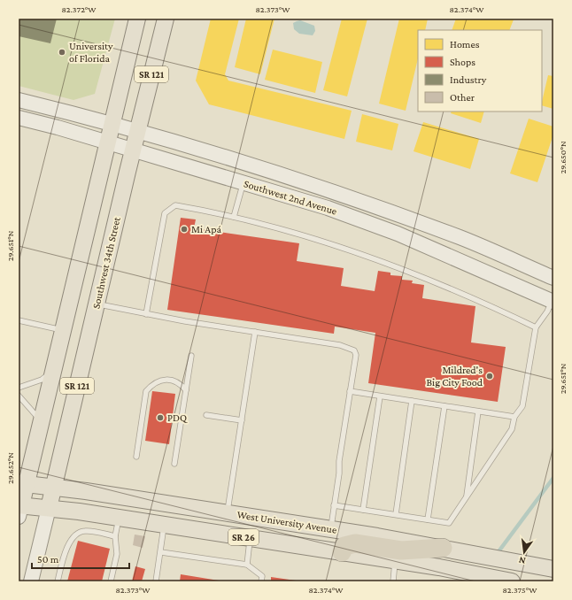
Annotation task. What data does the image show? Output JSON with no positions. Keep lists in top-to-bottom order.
{
  "streets": {
    "main road": [
      "SR 121",
      "Southwest 2nd Avenue",
      "Southwest 34th Street",
      "West University Avenue",
      "SR 26"
    ]
  },
  "crossings": [
    ["SR 121", "Southwest 2nd Avenue"],
    ["SR 121", "Southwest 34th Street"],
    ["SR 121", "West University Avenue"],
    ["Southwest 2nd Avenue", "Southwest 34th Street"],
    ["Southwest 34th Street", "West University Avenue"]
  ],
  "places": [
    "University of Florida",
    "Mi Apá",
    "Mildred's Big City Food",
    "PDQ"
  ],
  "legend": [
    "Homes",
    "Shops",
    "Industry",
    "Other"
  ],
  "scale_bar": "50 m",
  "north": "bottom",
  "coordinates": [
    "82.372°W",
    "82.373°W",
    "82.374°W",
    "29.650°N",
    "29.651°N",
    "29.652°N",
    "82.375°W"
  ]
}
